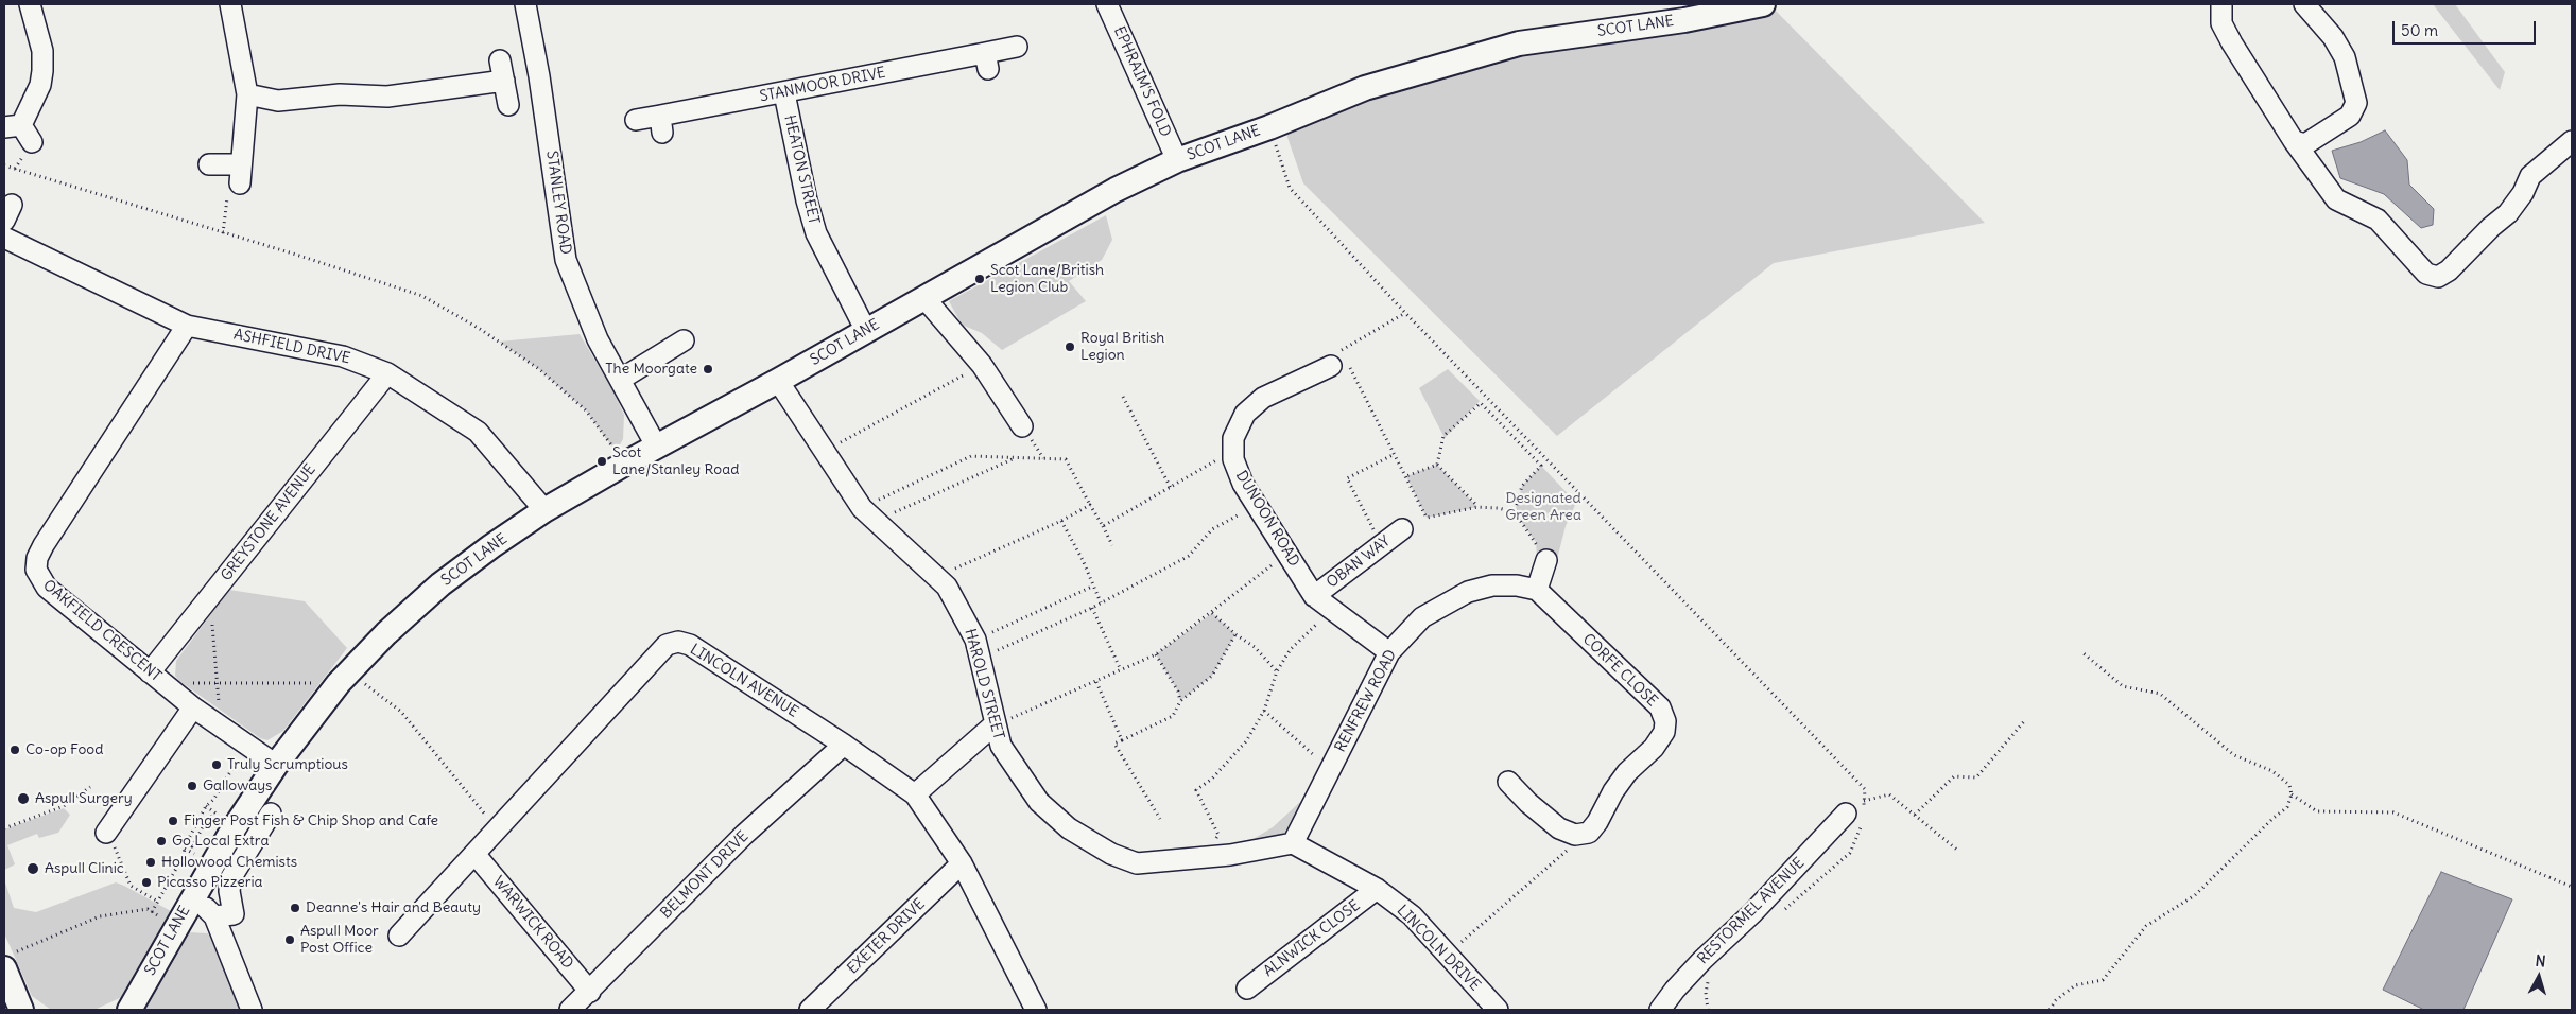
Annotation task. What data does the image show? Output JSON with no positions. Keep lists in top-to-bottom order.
{
  "streets": {
    "main road": ["SCOT LANE"],
    "street": [
      "EPHRAIM'S FOLD",
      "STANMOOR DRIVE",
      "HEATON STREET",
      "STANLEY ROAD",
      "ASHFIELD DRIVE",
      "DUNOON ROAD",
      "GREYSTONE AVENUE",
      "OBAN WAY",
      "OAKFIELD CRESCENT",
      "CORFE CLOSE",
      "LINCOLN AVENUE",
      "HAROLD STREET",
      "RENFREW ROAD",
      "BELMONT DRIVE",
      "RESTORMEL AVENUE",
      "WARWICK ROAD",
      "EXETER DRIVE",
      "ALNWICK CLOSE",
      "LINCOLN DRIVE"
    ]
  },
  "crossings": [
    ["SCOT LANE", "EPHRAIM'S FOLD"],
    ["SCOT LANE", "HEATON STREET"],
    ["SCOT LANE", "STANLEY ROAD"],
    ["SCOT LANE", "ASHFIELD DRIVE"],
    ["SCOT LANE", "OAKFIELD CRESCENT"],
    ["SCOT LANE", "HAROLD STREET"],
    ["STANMOOR DRIVE", "HEATON STREET"],
    ["ASHFIELD DRIVE", "GREYSTONE AVENUE"],
    ["ASHFIELD DRIVE", "OAKFIELD CRESCENT"],
    ["DUNOON ROAD", "OBAN WAY"],
    ["DUNOON ROAD", "RENFREW ROAD"],
    ["GREYSTONE AVENUE", "OAKFIELD CRESCENT"],
    ["CORFE CLOSE", "RENFREW ROAD"],
    ["LINCOLN AVENUE", "BELMONT DRIVE"],
    ["LINCOLN AVENUE", "WARWICK ROAD"],
    ["LINCOLN AVENUE", "EXETER DRIVE"],
    ["HAROLD STREET", "RENFREW ROAD"],
    ["HAROLD STREET", "LINCOLN DRIVE"],
    ["RENFREW ROAD", "LINCOLN DRIVE"],
    ["BELMONT DRIVE", "WARWICK ROAD"],
    ["ALNWICK CLOSE", "LINCOLN DRIVE"]
  ],
  "parks": ["Designated Green Area"],
  "places": [
    "Scot Lane/British Legion Club",
    "Royal British Legion",
    "The Moorgate",
    "Scot Lane/Stanley Road",
    "Co-op Food",
    "Truly Scrumptious",
    "Galloways",
    "Aspull Surgery",
    "Finger Post Fish & Chip Shop and Cafe",
    "Go Local Extra",
    "Hollowood Chemists",
    "Aspull Clinic",
    "Picasso Pizzeria",
    "Deanne's Hair and Beauty",
    "Aspull Moor Post Office"
  ],
  "scale_bar": "50 m",
  "north": "top"
}
